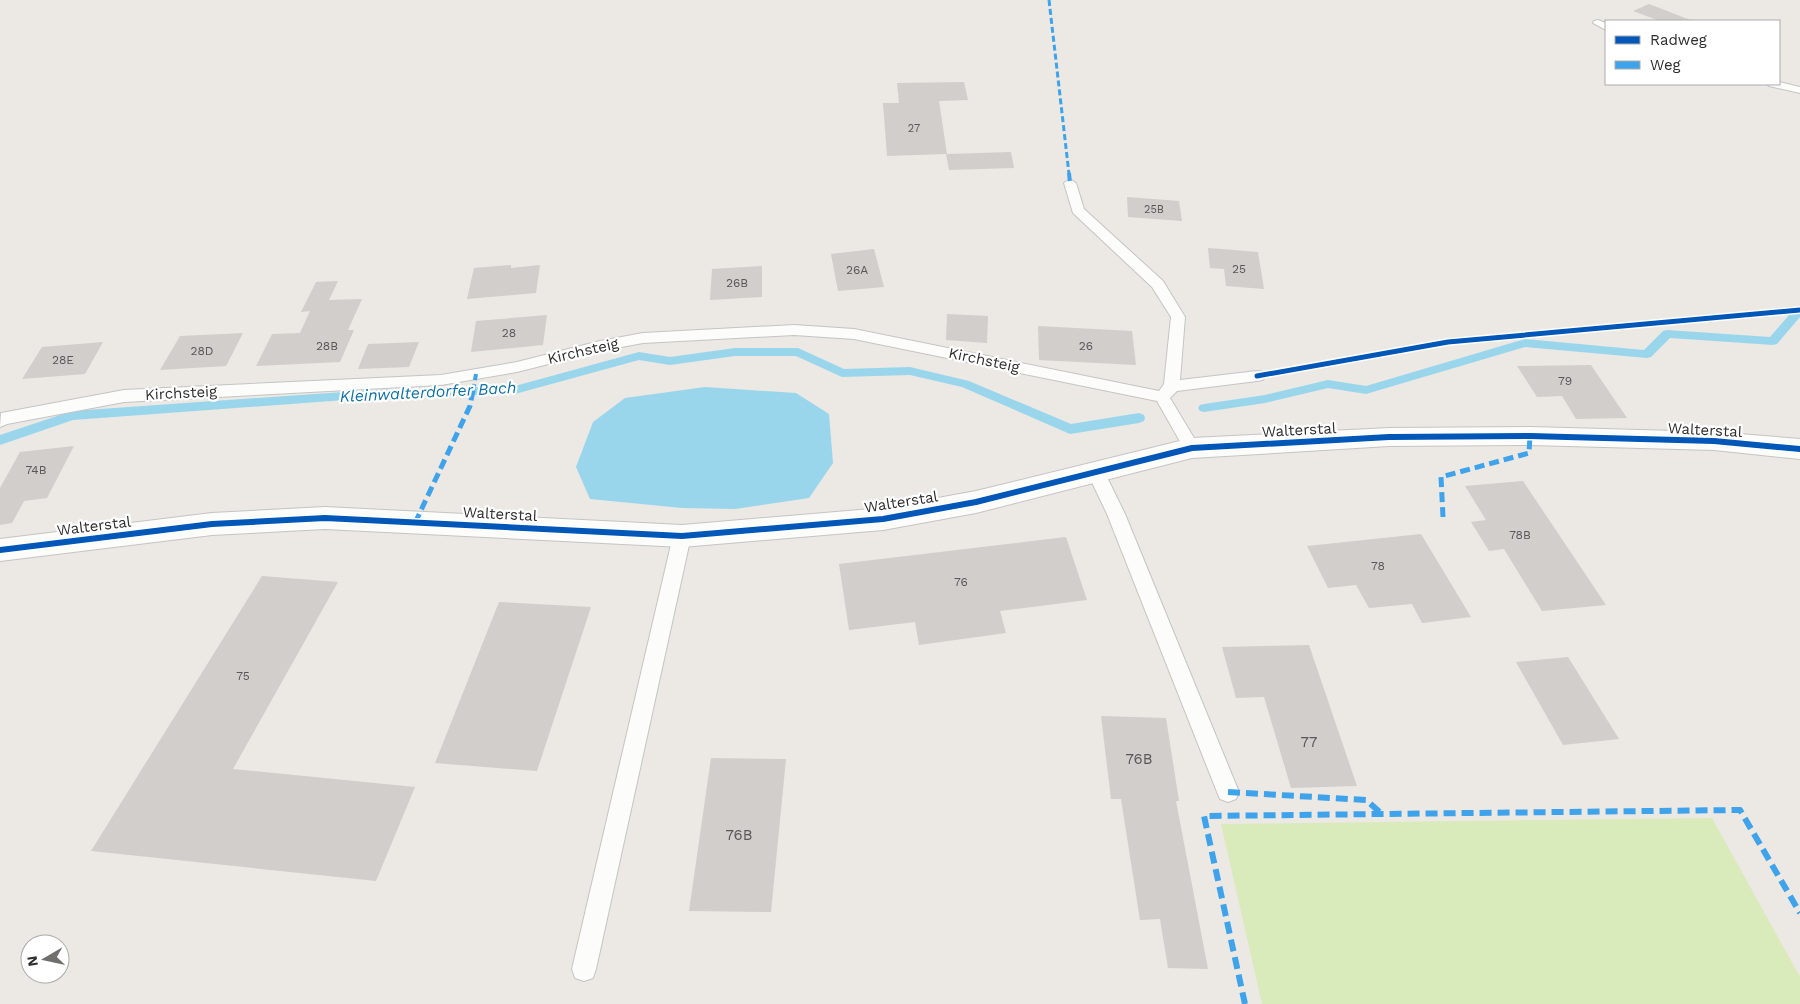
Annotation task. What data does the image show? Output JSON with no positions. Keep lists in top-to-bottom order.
{
  "streets": {
    "street": ["Walterstal"],
    "lane": ["Kirchsteig"]
  },
  "water": ["Kleinwalterdorfer Bach"],
  "house_numbers": [
    "27",
    "25B",
    "25",
    "26A",
    "26B",
    "28",
    "28B",
    "26",
    "28D",
    "28E",
    "79",
    "74B",
    "78B",
    "78",
    "76",
    "75",
    "77",
    "76B",
    "76B"
  ],
  "legend": ["Radweg", "Weg"],
  "north": "left"
}
